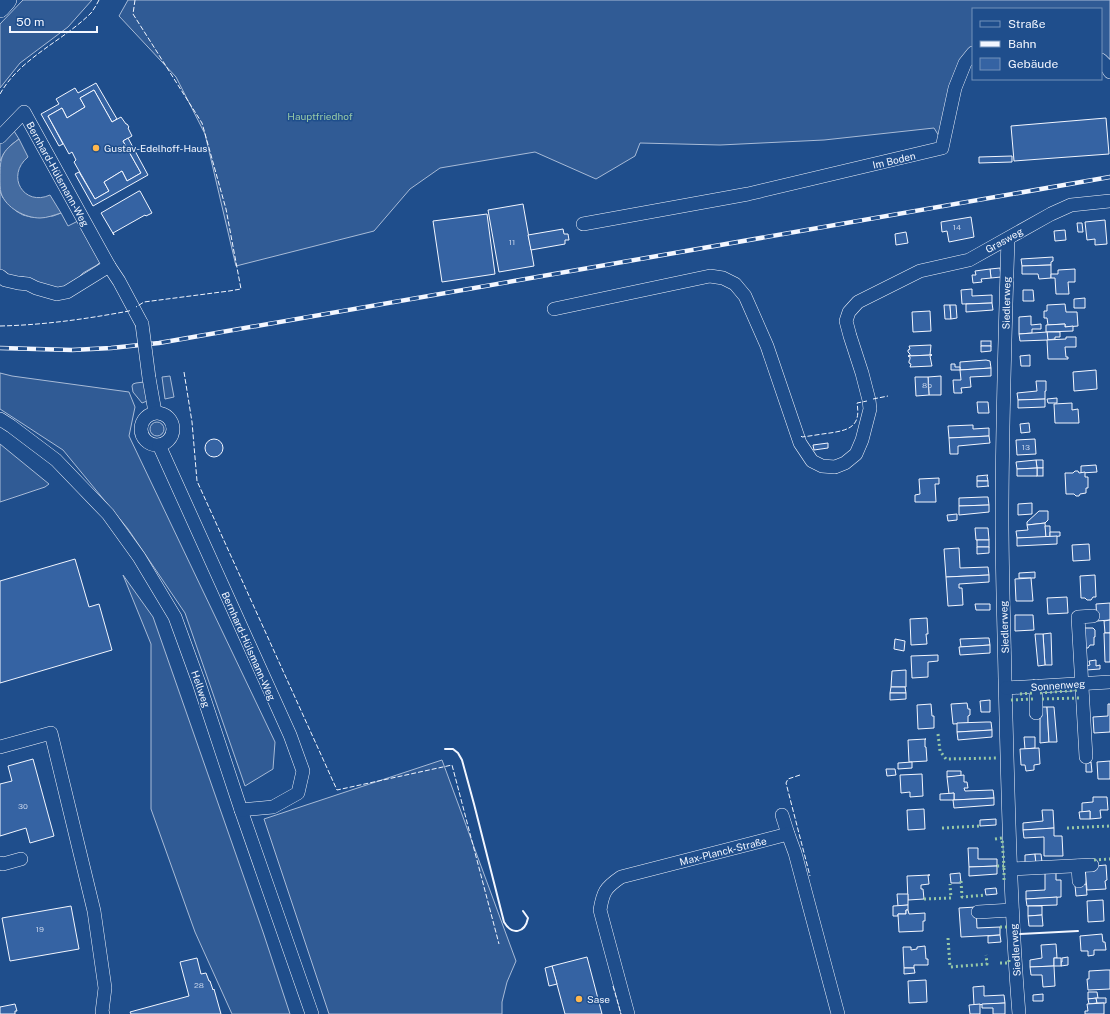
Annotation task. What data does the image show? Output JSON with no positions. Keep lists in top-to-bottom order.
{
  "streets": {
    "street": [
      "Im Boden",
      "Bernhard-Hülsmann-Weg",
      "Grasweg",
      "Siedlerweg",
      "Sonnenweg",
      "Hellweg",
      "Max-Planck-Straße"
    ]
  },
  "crossings": [
    ["Bernhard-Hülsmann-Weg", "Hellweg"],
    ["Grasweg", "Siedlerweg"],
    ["Siedlerweg", "Sonnenweg"]
  ],
  "parks": ["Hauptfriedhof"],
  "places": ["Gustav-Edelhoff-Haus", "Sase"],
  "house_numbers": [
    "14",
    "11",
    "8b",
    "13",
    "30",
    "19",
    "28"
  ],
  "legend": ["Straße", "Bahn", "Gebäude"],
  "scale_bar": "50 m"
}
